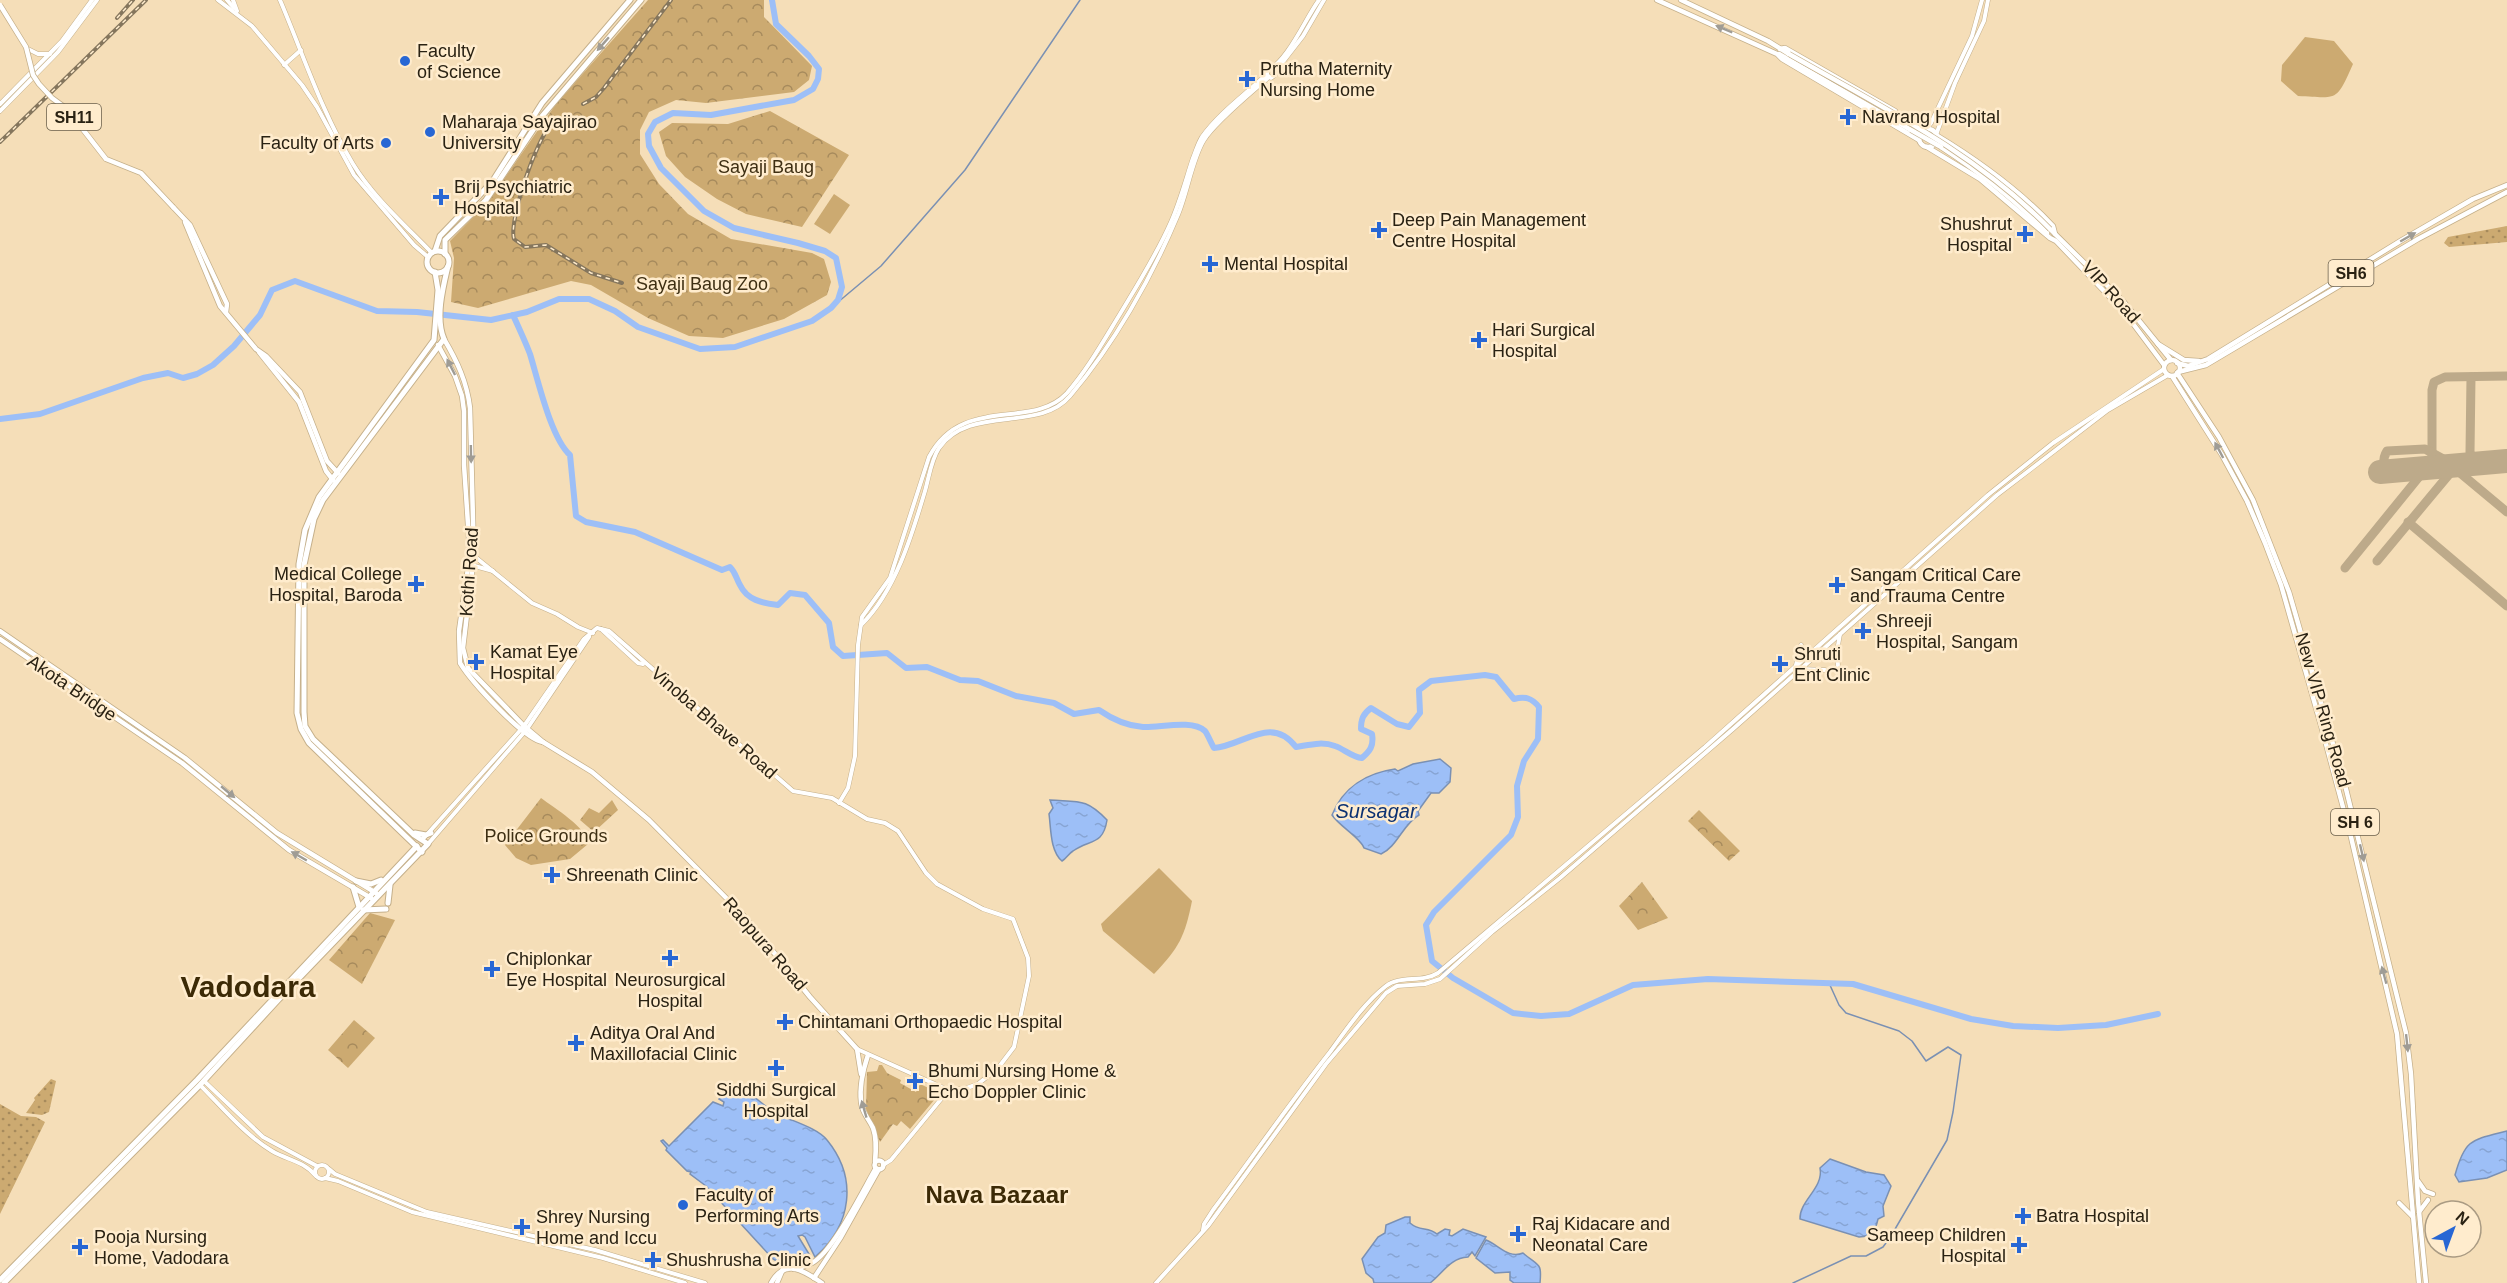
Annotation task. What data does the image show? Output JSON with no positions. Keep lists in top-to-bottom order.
{
  "streets": {
    "main road": [
      "SH11",
      "SH6",
      "VIP Road",
      "Kothi Road",
      "Akota Bridge",
      "New VIP Ring Road",
      "Vinoba Bhave Road",
      "SH 6",
      "Raopura Road"
    ]
  },
  "crossings": [
    ["SH6", "VIP Road"],
    ["SH6", "New VIP Ring Road"],
    ["VIP Road", "New VIP Ring Road"],
    ["Kothi Road", "Raopura Road"]
  ],
  "districts": ["Vadodara", "Nava Bazaar"],
  "water": ["Sursagar"],
  "parks": ["Sayaji Baug", "Sayaji Baug Zoo", "Police Grounds"],
  "places": {
    "other": [
      "Faculty of Science",
      "Maharaja Sayajirao University",
      "Faculty of Arts",
      "Faculty of Performing Arts"
    ],
    "health": [
      "Prutha Maternity Nursing Home",
      "Navrang Hospital",
      "Brij Psychiatric Hospital",
      "Deep Pain Management Centre Hospital",
      "Shushrut Hospital",
      "Mental Hospital",
      "Hari Surgical Hospital",
      "Medical College Hospital, Baroda",
      "Sangam Critical Care and Trauma Centre",
      "Shreeji Hospital, Sangam",
      "Kamat Eye Hospital",
      "Shruti Ent Clinic",
      "Shreenath Clinic",
      "Neurosurgical Hospital",
      "Chiplonkar Eye Hospital",
      "Chintamani Orthopaedic Hospital",
      "Aditya Oral And Maxillofacial Clinic",
      "Siddhi Surgical Hospital",
      "Bhumi Nursing Home & Echo Doppler Clinic",
      "Batra Hospital",
      "Shrey Nursing Home and Iccu",
      "Raj Kidacare and Neonatal Care",
      "Sameep Children Hospital",
      "Pooja Nursing Home, Vadodara",
      "Shushrusha Clinic"
    ]
  },
  "north": "top right"
}
